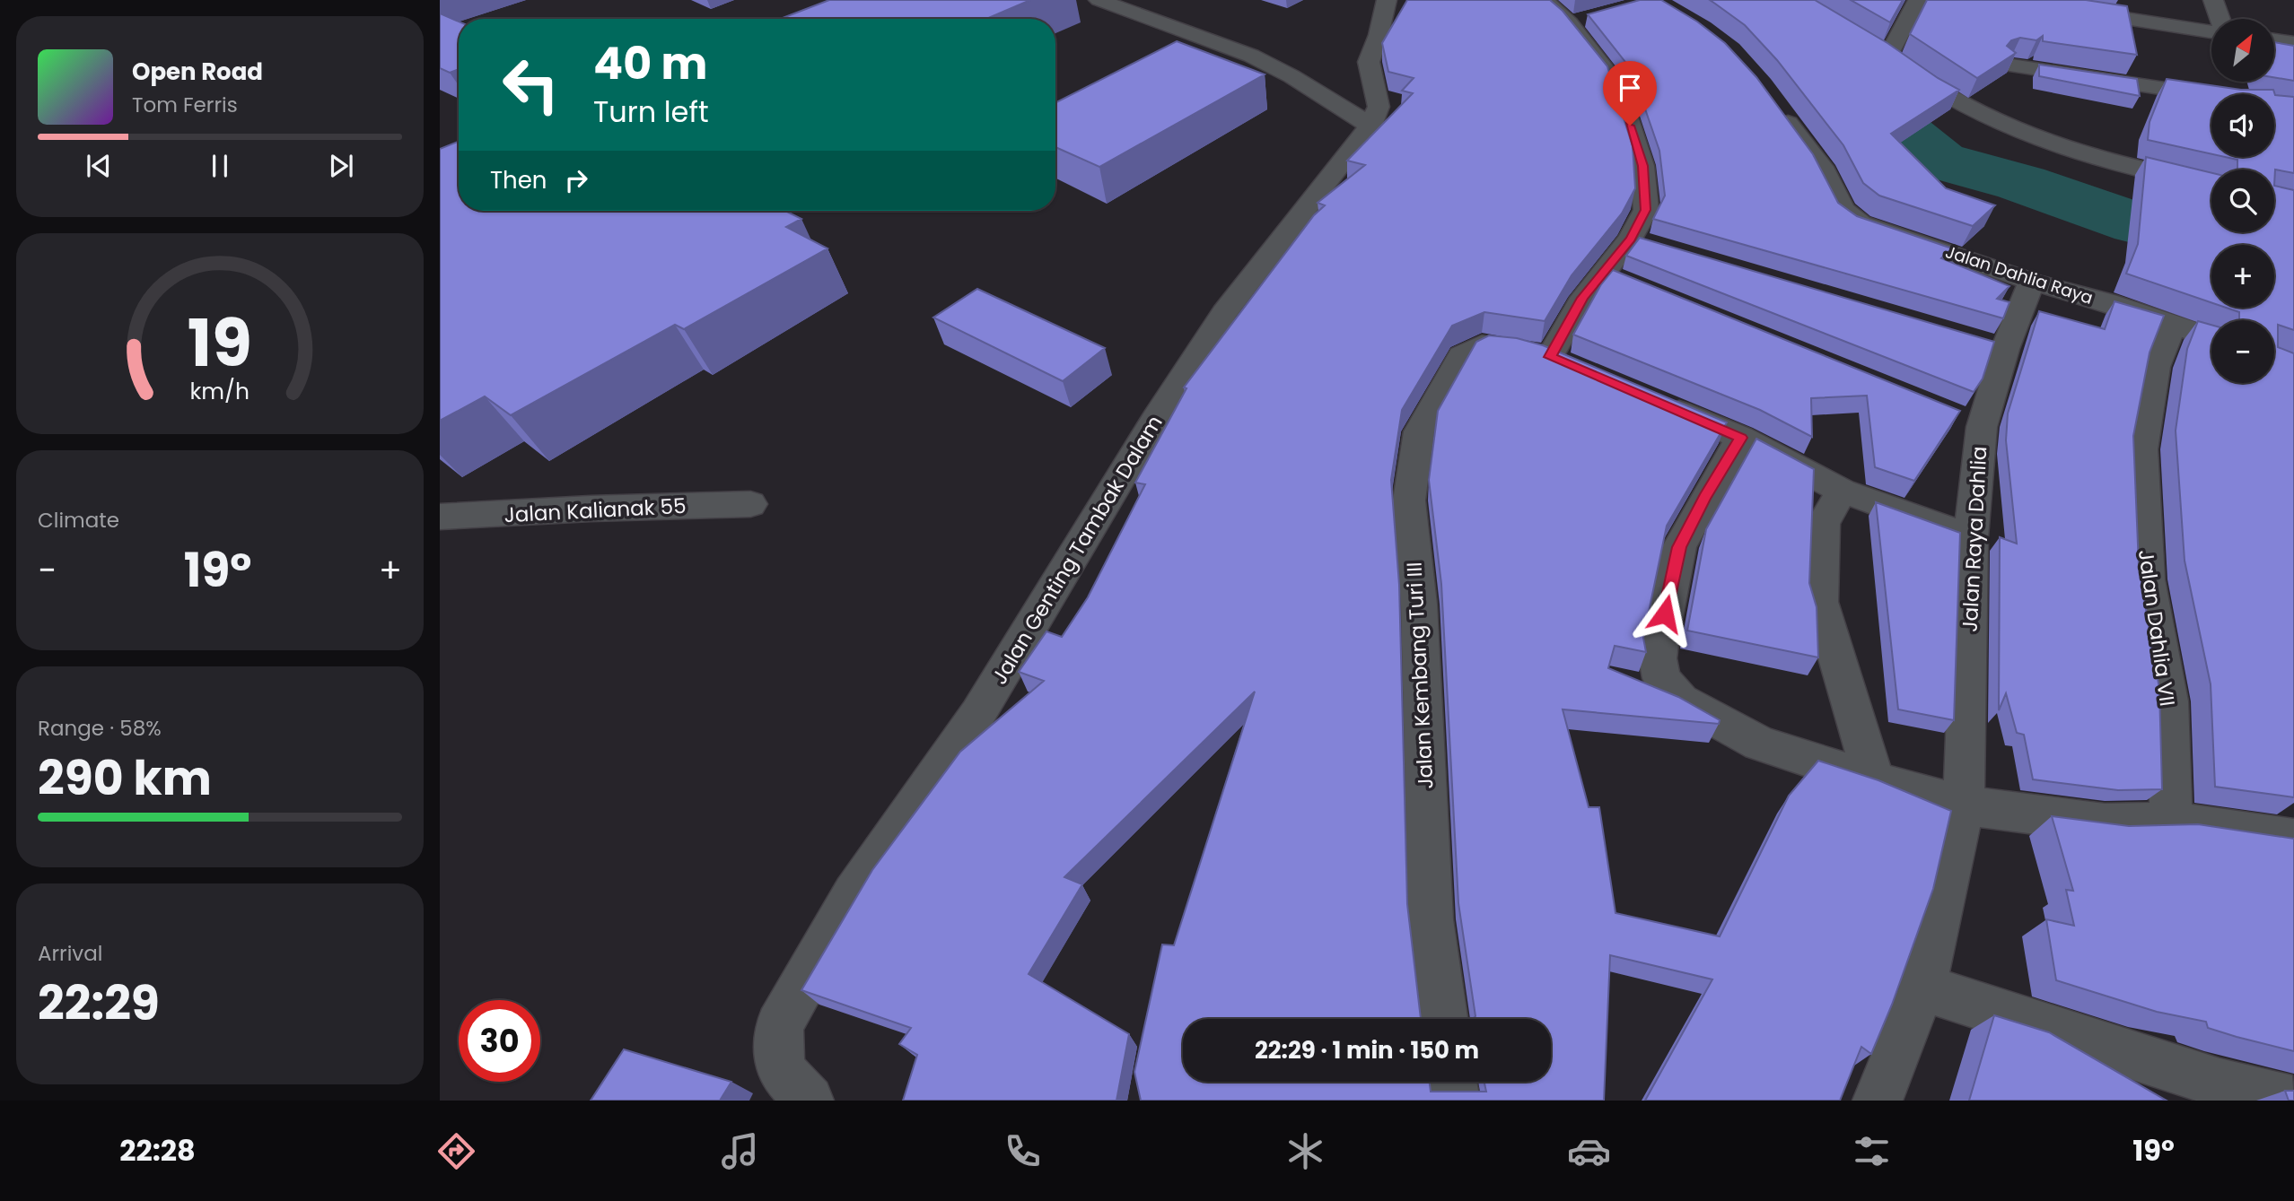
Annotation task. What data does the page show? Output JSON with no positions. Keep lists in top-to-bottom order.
{
  "streets": {
    "street": [
      "Jalan Dahlia Raya",
      "Jalan Kalianak 55",
      "Jalan Raya Dahlia",
      "Jalan Genting Tambak Dalam",
      "Jalan Dahlia VII",
      "Jalan Kembang Turi III"
    ]
  },
  "crossings": [
    ["Jalan Dahlia Raya", "Jalan Raya Dahlia"],
    ["Jalan Dahlia Raya", "Jalan Dahlia VII"]
  ],
  "north": "top right",
  "page": {
    "map_buttons": ["+", "−"],
    "turn": ["40 m", "Turn left"],
    "song": ["Open Road", "Tom Ferris"],
    "then": "Then",
    "tile": [
      "Climate",
      ["Range · 58%", "290 km"],
      ["Arrival", "22:29"]
    ],
    "heat": ["−", "19°", "+"],
    "limit": "30",
    "trip": "22:29 · 1 min · 150 m",
    "tabs": ["22:28", "19°"],
    "gauge": ["19", "km/h"]
  }
}
